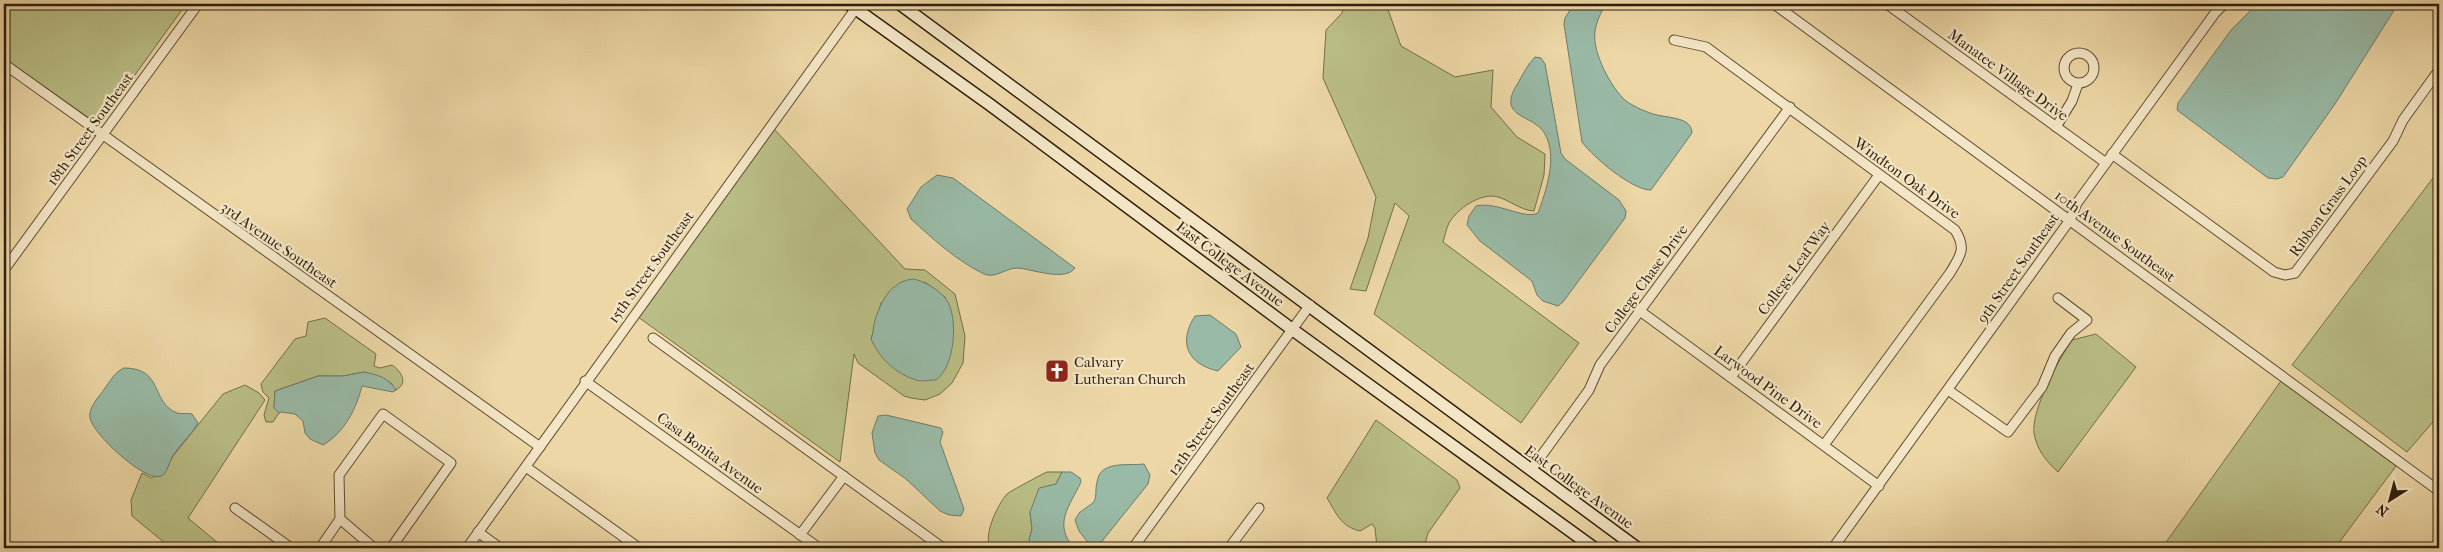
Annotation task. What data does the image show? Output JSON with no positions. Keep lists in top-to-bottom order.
{
  "streets": {
    "main road": ["East College Avenue"],
    "street": [
      "Manatee Village Drive",
      "18th Street Southeast",
      "Windton Oak Drive",
      "Ribbon Grass Loop",
      "10th Avenue Southeast",
      "3rd Avenue Southeast",
      "15th Street Southeast",
      "College Leaf Way",
      "9th Street Southeast",
      "College Chase Drive",
      "Larwood Pine Drive",
      "12th Street Southeast",
      "Casa Bonita Avenue"
    ]
  },
  "crossings": [
    ["Manatee Village Drive", "9th Street Southeast"],
    ["18th Street Southeast", "3rd Avenue Southeast"],
    ["Windton Oak Drive", "College Leaf Way"],
    ["Windton Oak Drive", "College Chase Drive"],
    ["Windton Oak Drive", "Larwood Pine Drive"],
    ["Ribbon Grass Loop", "9th Street Southeast"],
    ["10th Avenue Southeast", "9th Street Southeast"],
    ["3rd Avenue Southeast", "15th Street Southeast"],
    ["East College Avenue", "15th Street Southeast"],
    ["East College Avenue", "College Chase Drive"],
    ["East College Avenue", "12th Street Southeast"],
    ["15th Street Southeast", "Casa Bonita Avenue"],
    ["College Leaf Way", "Larwood Pine Drive"],
    ["9th Street Southeast", "Larwood Pine Drive"],
    ["College Chase Drive", "Larwood Pine Drive"]
  ],
  "places": {
    "church": ["Calvary Lutheran Church"]
  },
  "north": "bottom left"
}
